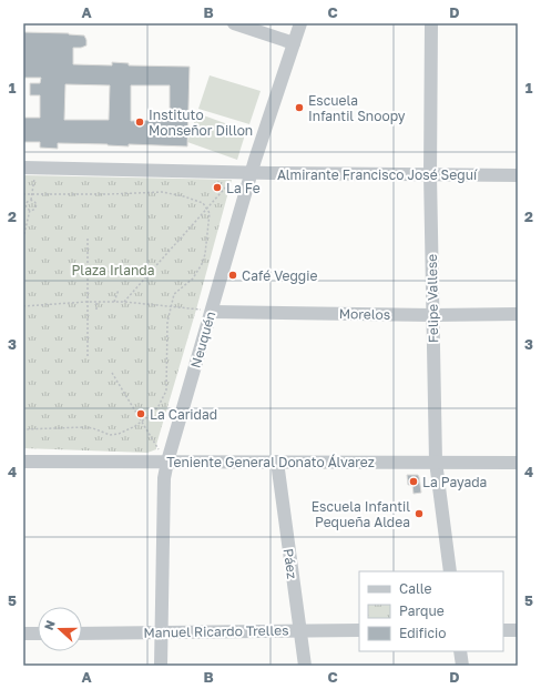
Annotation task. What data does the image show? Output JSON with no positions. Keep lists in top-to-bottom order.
{
  "streets": {
    "street": [
      "Almirante Francisco José Seguí",
      "Felipe Vallese",
      "Morelos",
      "Neuquén",
      "Teniente General Donato Álvarez",
      "Páez",
      "Manuel Ricardo Trelles"
    ]
  },
  "crossings": [
    ["Almirante Francisco José Seguí", "Felipe Vallese"],
    ["Almirante Francisco José Seguí", "Neuquén"],
    ["Felipe Vallese", "Morelos"],
    ["Felipe Vallese", "Teniente General Donato Álvarez"],
    ["Morelos", "Neuquén"],
    ["Neuquén", "Teniente General Donato Álvarez"],
    ["Neuquén", "Manuel Ricardo Trelles"],
    ["Teniente General Donato Álvarez", "Páez"],
    ["Páez", "Manuel Ricardo Trelles"]
  ],
  "parks": ["Plaza Irlanda"],
  "places": [
    "Escuela Infantil Snoopy",
    "Instituto Monseñor Dillon",
    "La Fe",
    "Café Veggie",
    "La Caridad",
    "La Payada",
    "Escuela Infantil Pequeña Aldea"
  ],
  "legend": ["Calle", "Parque", "Edificio"],
  "north": "left",
  "grid": {
    "columns": [
      "A",
      "B",
      "C",
      "D"
    ],
    "rows": [
      "1",
      "2",
      "3",
      "4",
      "5"
    ]
  }
}
